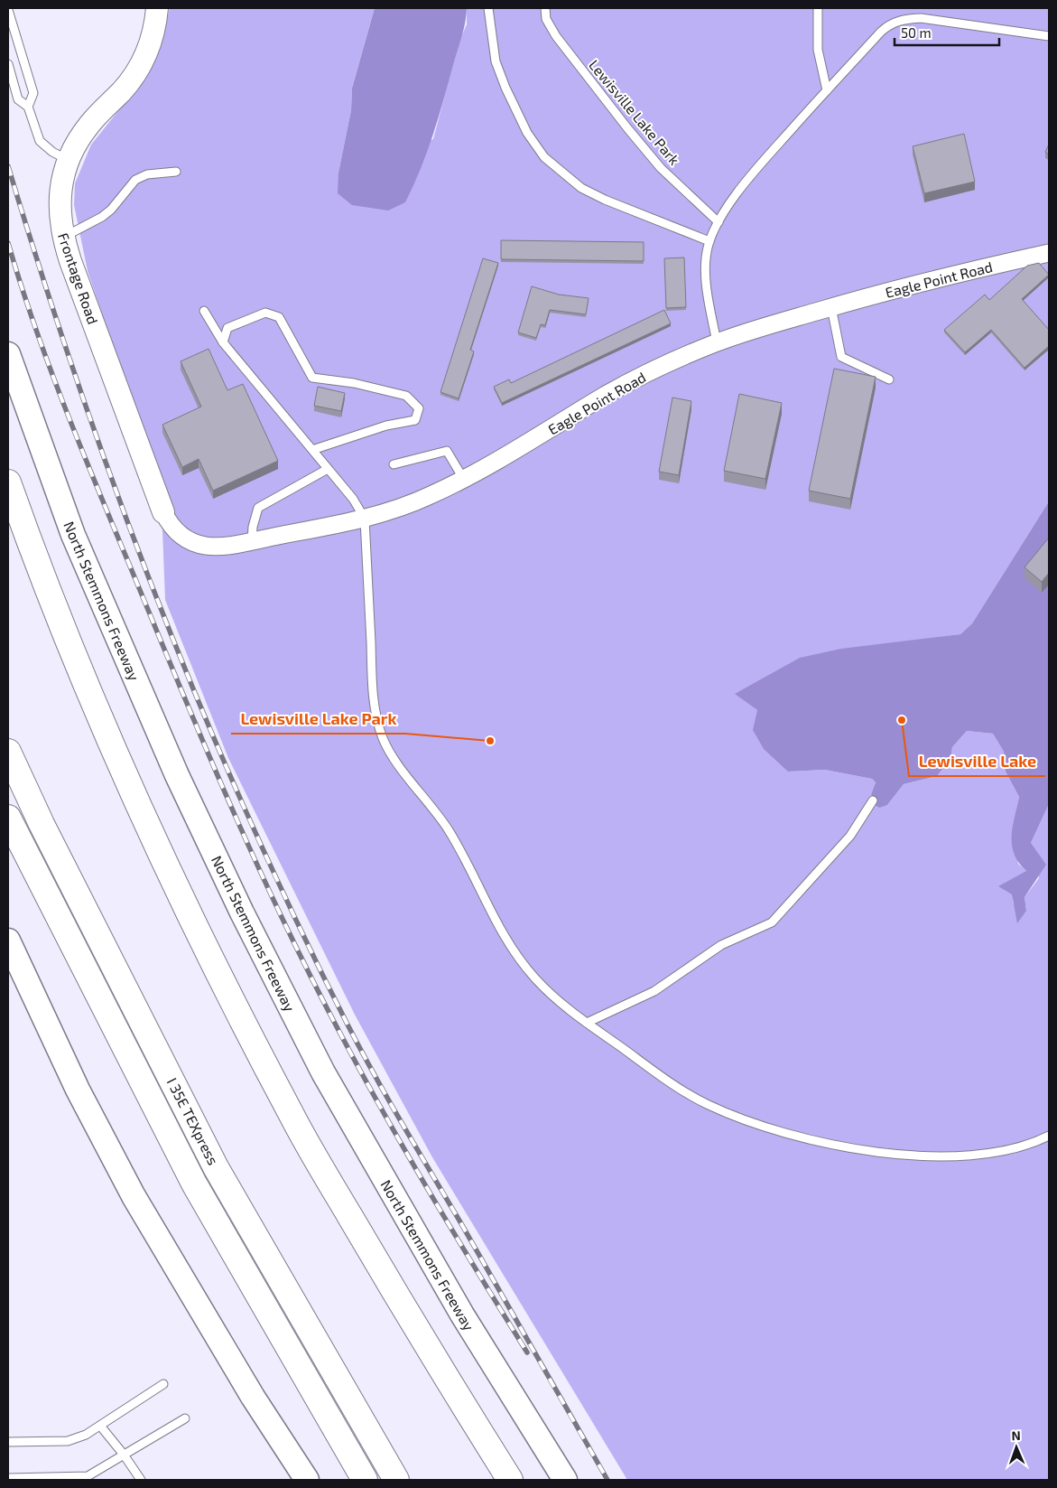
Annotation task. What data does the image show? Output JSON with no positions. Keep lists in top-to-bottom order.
{
  "streets": {
    "highway": ["I 35E TEXpress"],
    "main road": ["North Stemmons Freeway"],
    "street": ["Frontage Road", "Eagle Point Road"],
    "lane": ["Lewisville Lake Park"]
  },
  "crossings": [
    ["Frontage Road", "Eagle Point Road"]
  ],
  "places": ["Lewisville Lake", "Lewisville Lake Park"],
  "scale_bar": "50 m",
  "north": "top"
}
